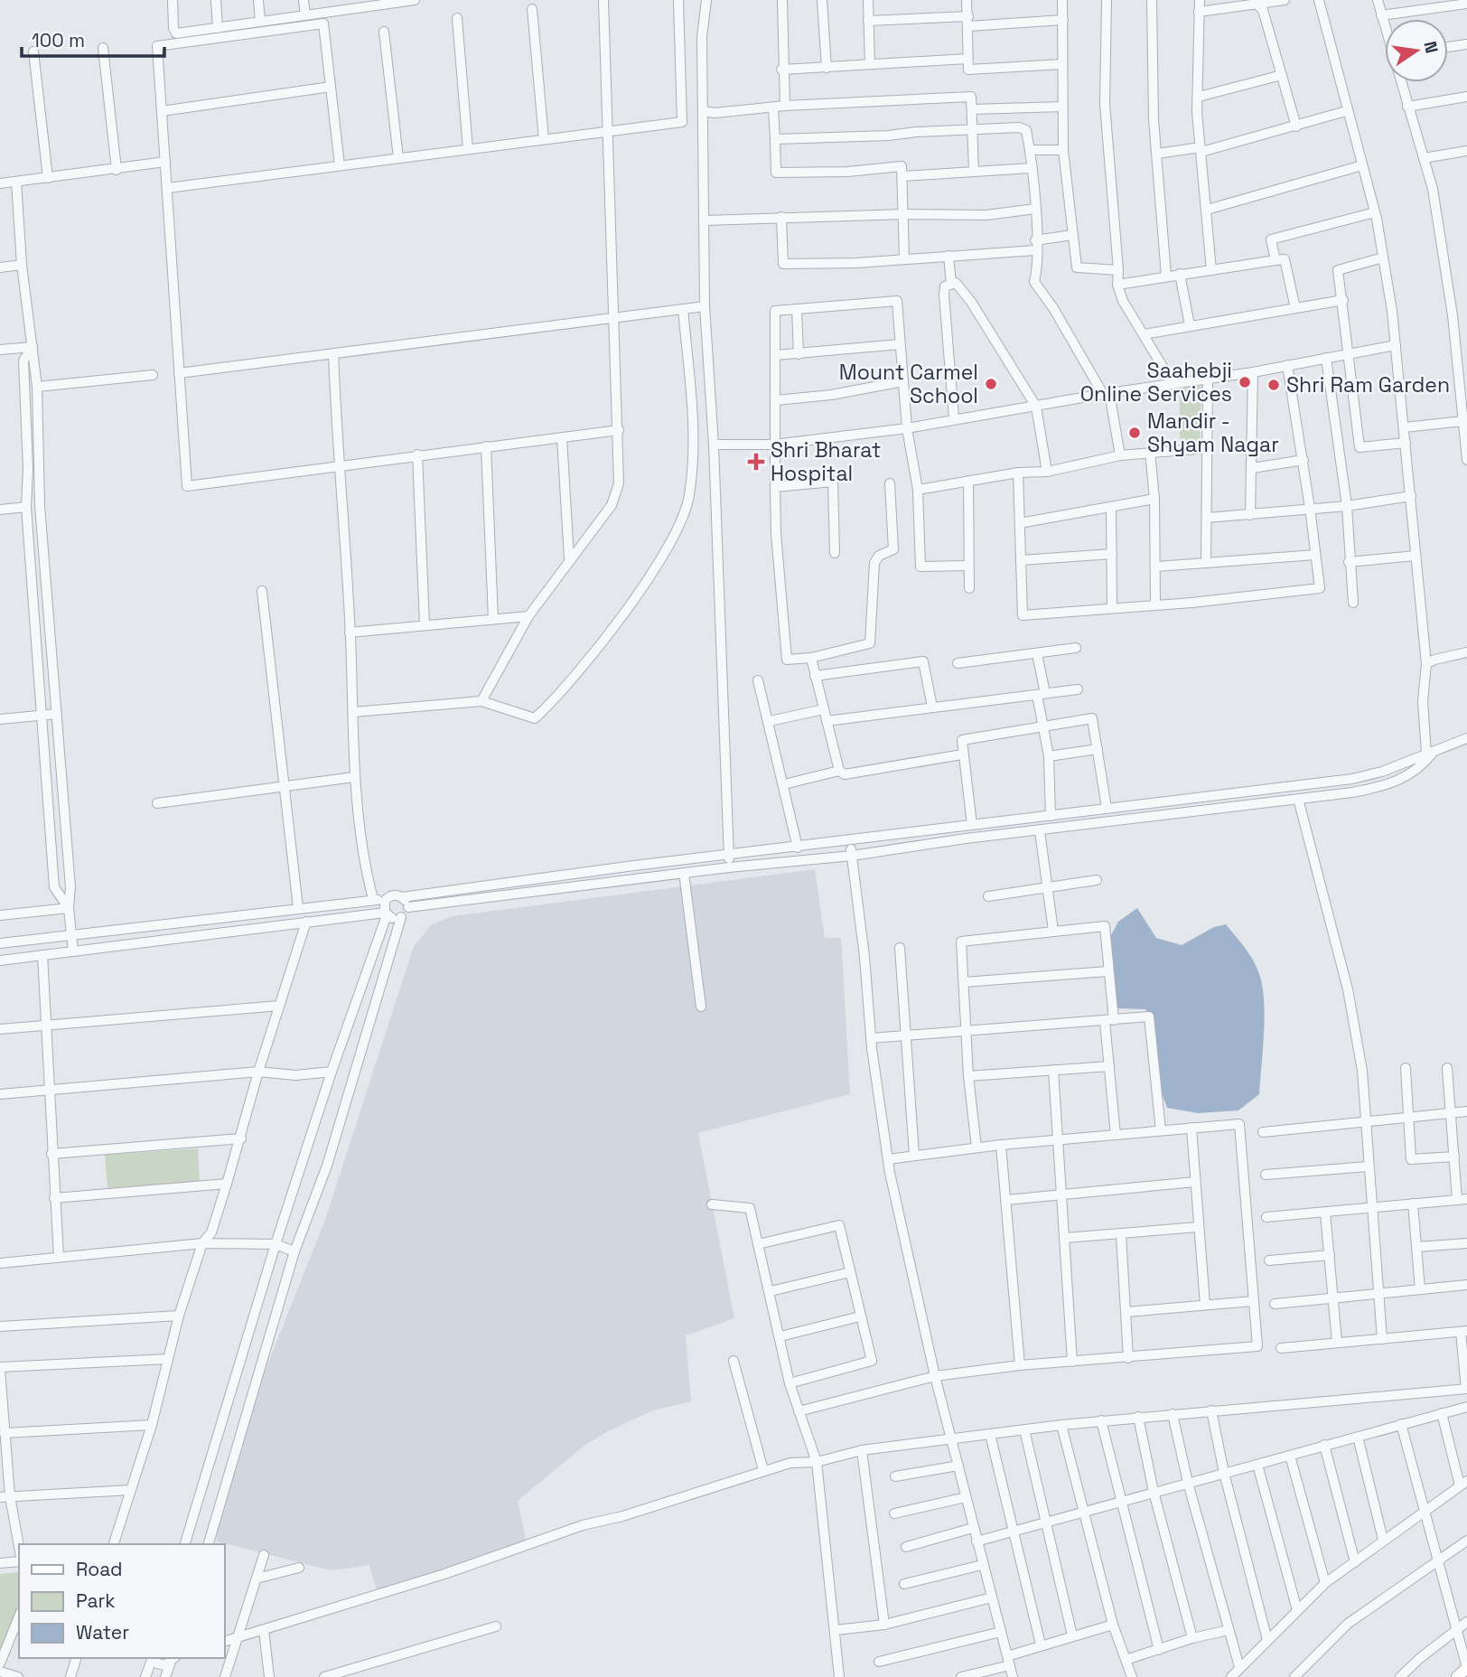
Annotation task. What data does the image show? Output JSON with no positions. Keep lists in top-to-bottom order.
{
  "places": {
    "other": [
      "Saahebji Online Services",
      "Mount Carmel School",
      "Shri Ram Garden",
      "Mandir - Shyam Nagar"
    ],
    "health": ["Shri Bharat Hospital"]
  },
  "legend": ["Road", "Park", "Water"],
  "scale_bar": "100 m",
  "north": "right"
}
